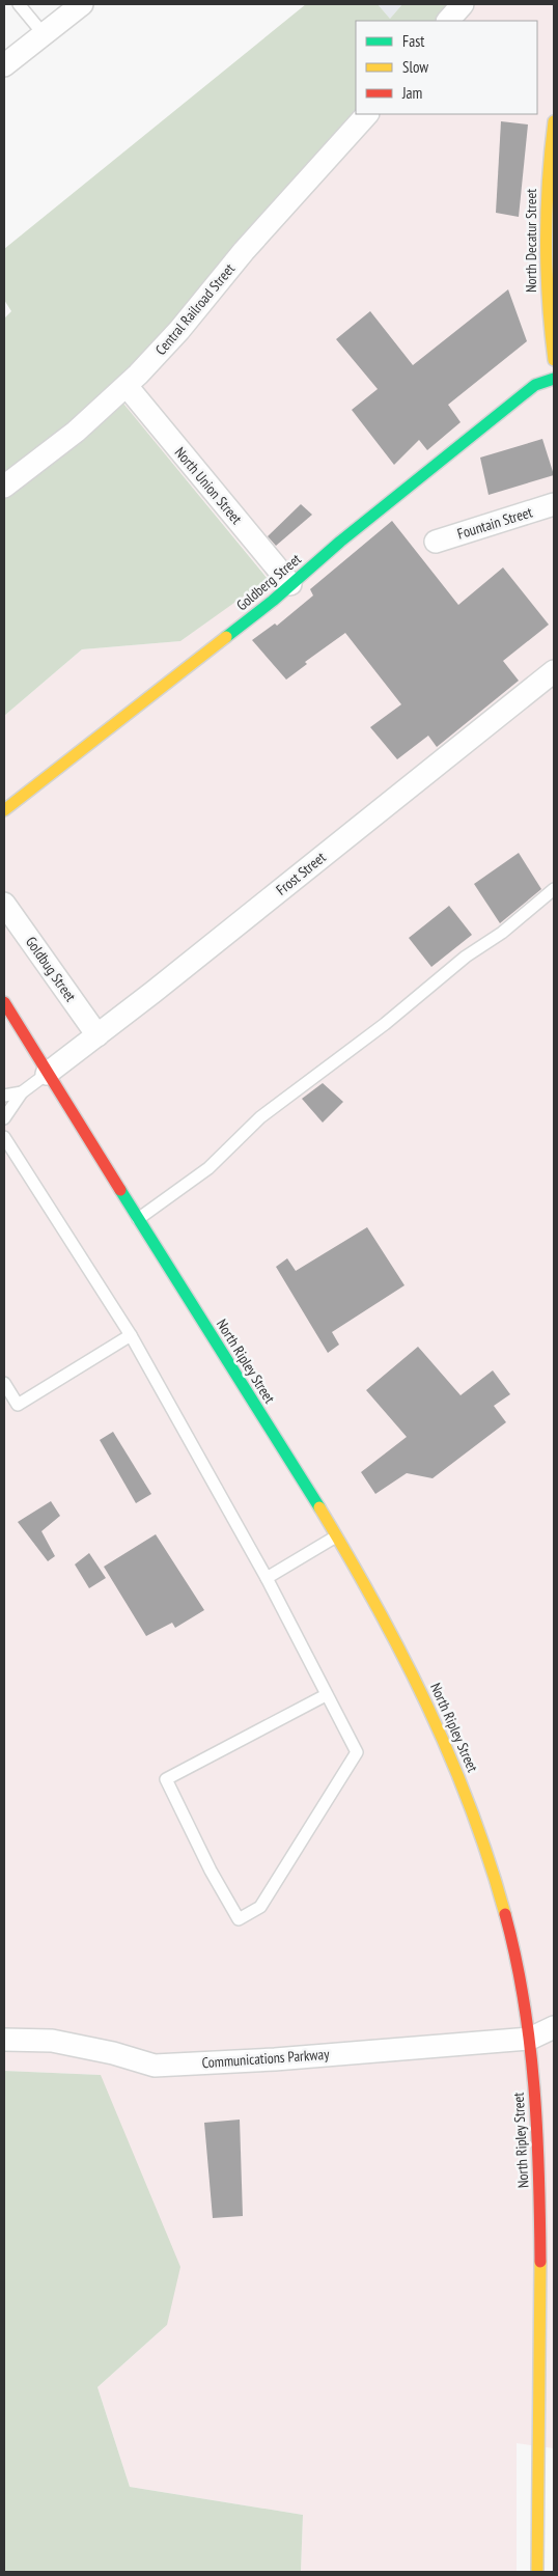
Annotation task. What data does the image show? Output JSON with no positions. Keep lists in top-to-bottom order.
{
  "streets": {
    "main road": ["North Decatur Street", "Goldberg Street", "North Ripley Street"],
    "street": [
      "Central Railroad Street",
      "North Union Street",
      "Fountain Street",
      "Frost Street",
      "Goldbug Street",
      "Communications Parkway"
    ]
  },
  "crossings": [
    ["Central Railroad Street", "North Union Street"],
    ["North Union Street", "Goldberg Street"],
    ["Frost Street", "Goldbug Street"],
    ["Frost Street", "North Ripley Street"],
    ["North Ripley Street", "Communications Parkway"]
  ],
  "legend": ["Fast", "Slow", "Jam"]
}
